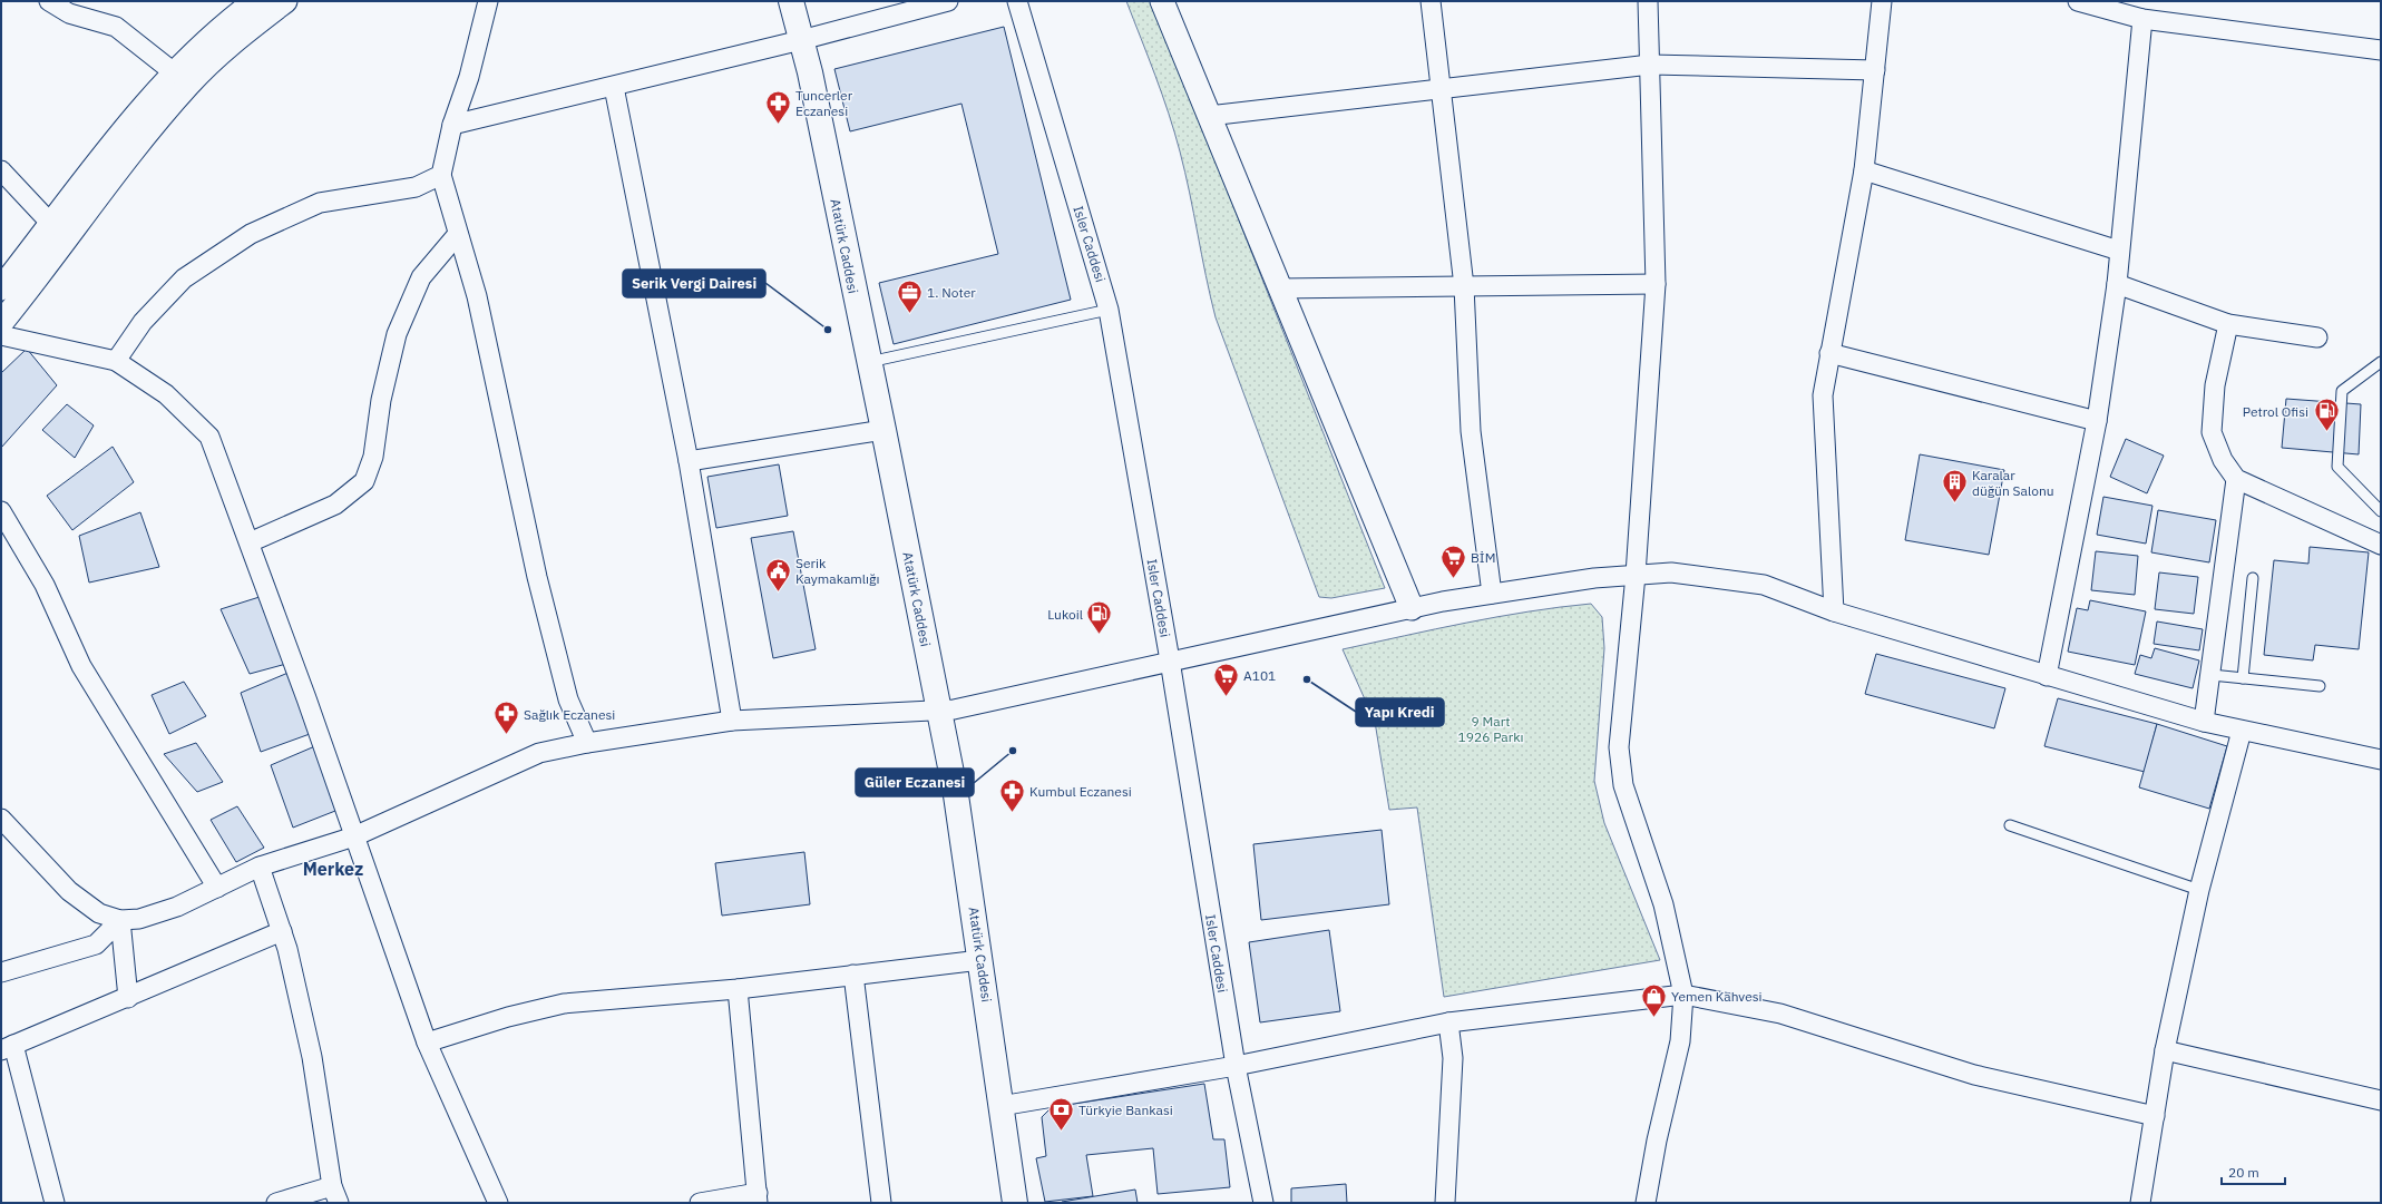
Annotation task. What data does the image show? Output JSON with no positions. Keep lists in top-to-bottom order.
{
  "streets": {
    "main road": ["Atatürk Caddesi"],
    "street": ["Isler Caddesi"]
  },
  "districts": ["Merkez"],
  "parks": ["9 Mart 1926 Parkı"],
  "places": {
    "pharmacy": ["Tuncerler Eczanesi", "Sağlık Eczanesi", "Kumbul Eczanesi"],
    "office": ["1. Noter"],
    "other": ["Serik Vergi Dairesi", "Yapı Kredi", "Güler Eczanesi"],
    "fuel station": ["Petrol Ofisi", "Lukoil"],
    "building": ["Karalar düğün Salonu"],
    "supermarket": ["BİM", "A101"],
    "public building": ["Serik Kaymakamlığı"],
    "shop": ["Yemen Kahvesi"],
    "bank": ["Türkyie Bankasi"]
  },
  "scale_bar": "20 m"
}
